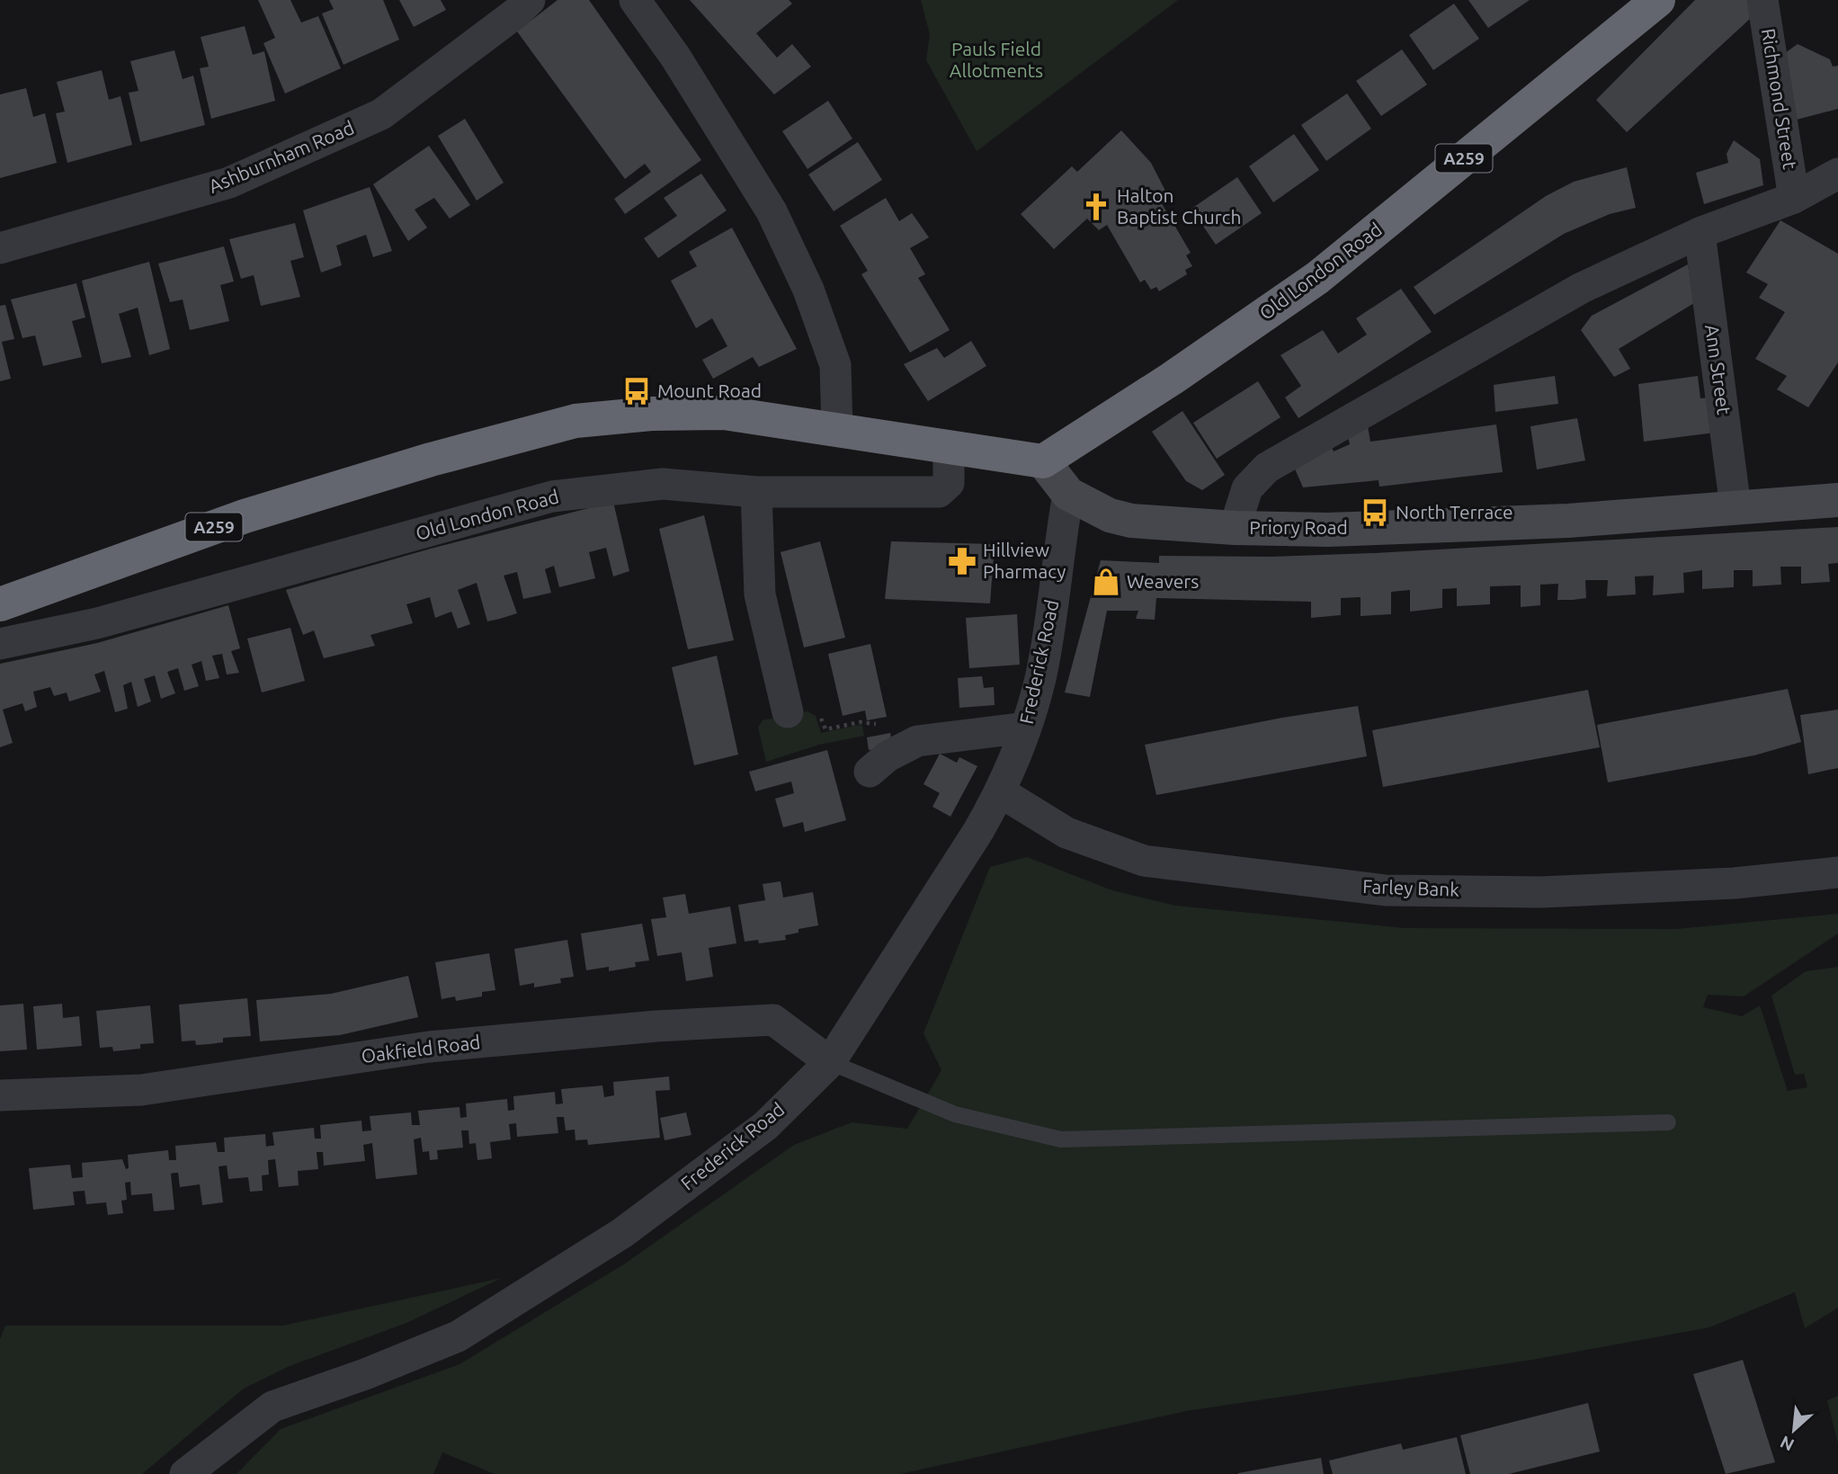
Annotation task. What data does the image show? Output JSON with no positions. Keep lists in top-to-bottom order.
{
  "streets": {
    "highway": ["A259", "Old London Road"],
    "street": [
      "Richmond Street",
      "Ashburnham Road",
      "Ann Street",
      "Priory Road",
      "Frederick Road",
      "Farley Bank",
      "Oakfield Road"
    ]
  },
  "crossings": [
    ["A259", "Old London Road"],
    ["A259", "Priory Road"],
    ["Old London Road", "Priory Road"],
    ["Ann Street", "Priory Road"],
    ["Priory Road", "Frederick Road"],
    ["Frederick Road", "Farley Bank"],
    ["Frederick Road", "Oakfield Road"]
  ],
  "parks": ["Pauls Field Allotments"],
  "places": {
    "church": ["Halton Baptist Church"],
    "bus stop": ["Mount Road", "North Terrace"],
    "pharmacy": ["Hillview Pharmacy"],
    "shop": ["Weavers"]
  },
  "north": "bottom left"
}
